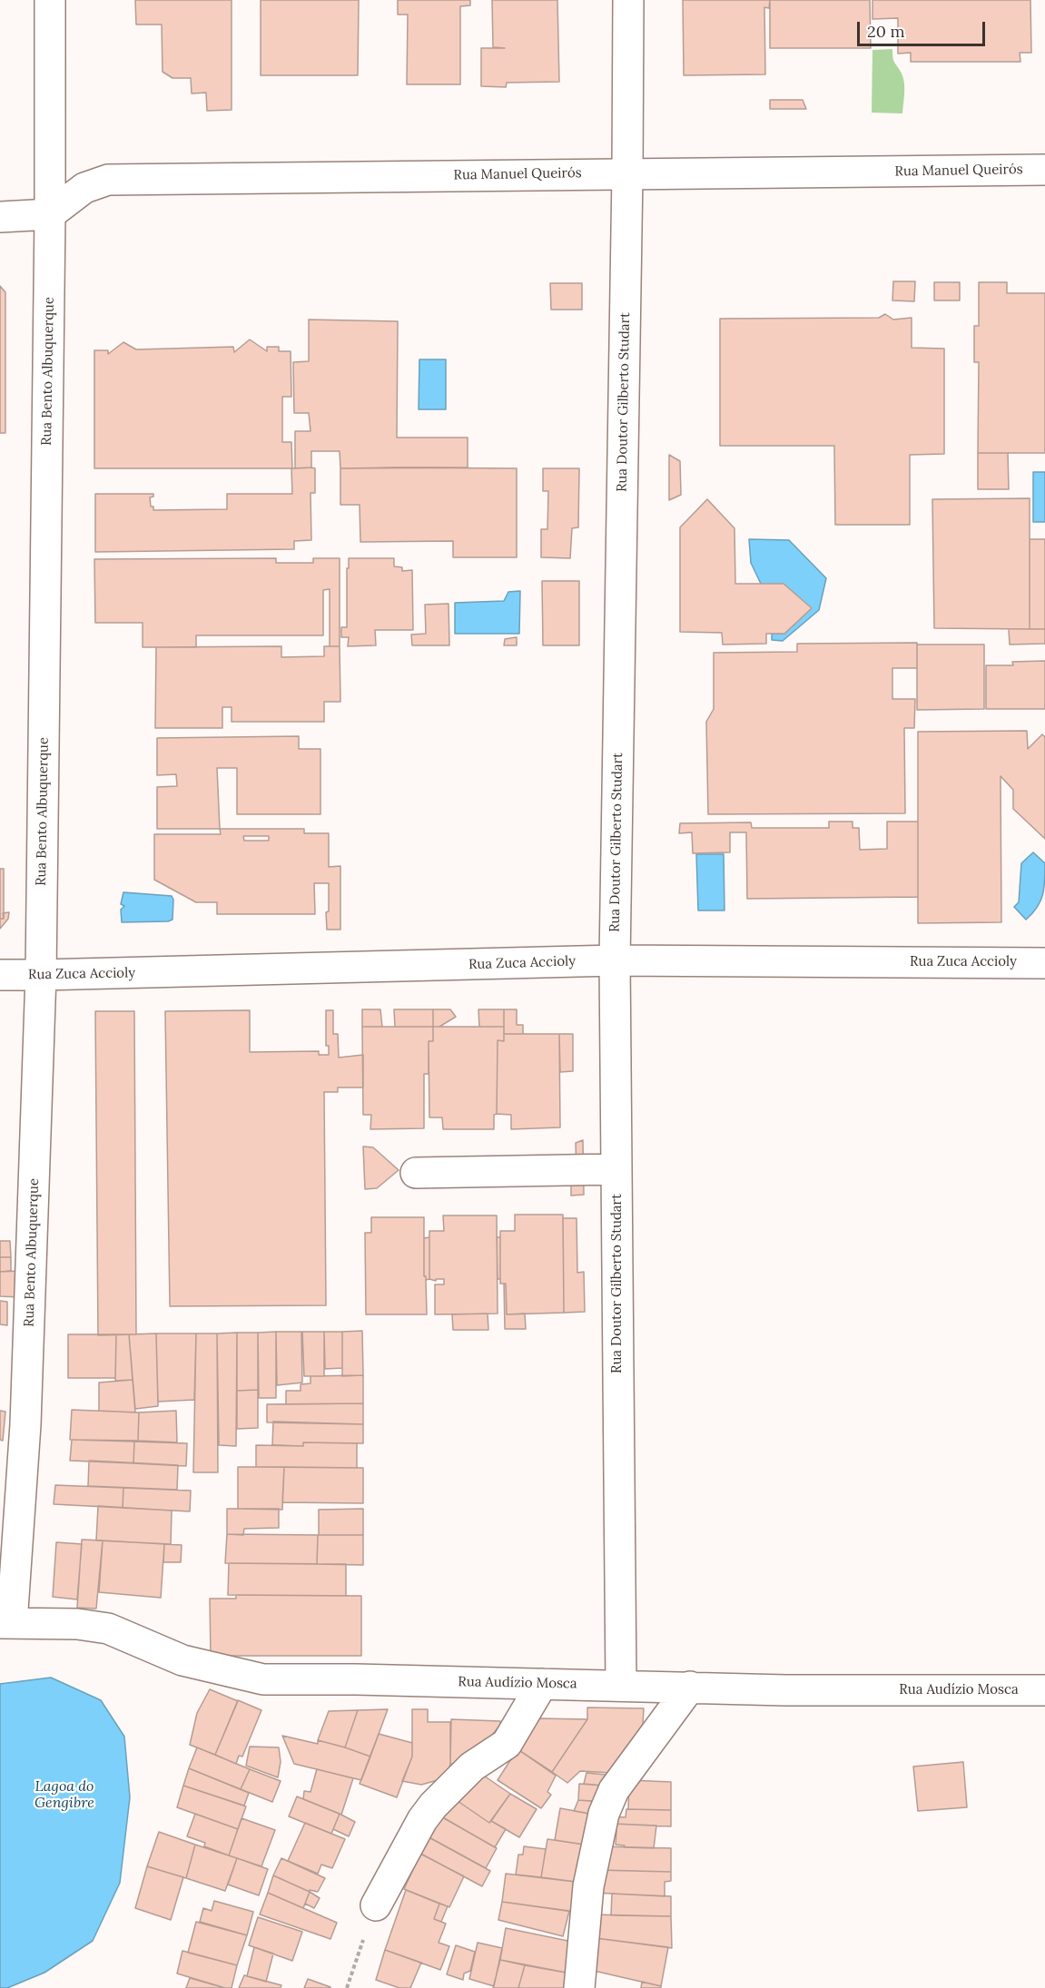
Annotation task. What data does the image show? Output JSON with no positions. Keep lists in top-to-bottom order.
{
  "streets": {
    "street": [
      "Rua Manuel Queirós",
      "Rua Bento Albuquerque",
      "Rua Doutor Gilberto Studart",
      "Rua Zuca Accioly",
      "Rua Audízio Mosca"
    ]
  },
  "crossings": [
    ["Rua Manuel Queirós", "Rua Bento Albuquerque"],
    ["Rua Manuel Queirós", "Rua Doutor Gilberto Studart"],
    ["Rua Bento Albuquerque", "Rua Zuca Accioly"],
    ["Rua Bento Albuquerque", "Rua Audízio Mosca"],
    ["Rua Doutor Gilberto Studart", "Rua Zuca Accioly"],
    ["Rua Doutor Gilberto Studart", "Rua Audízio Mosca"]
  ],
  "water": ["Lagoa do Gengibre"],
  "scale_bar": "20 m"
}
